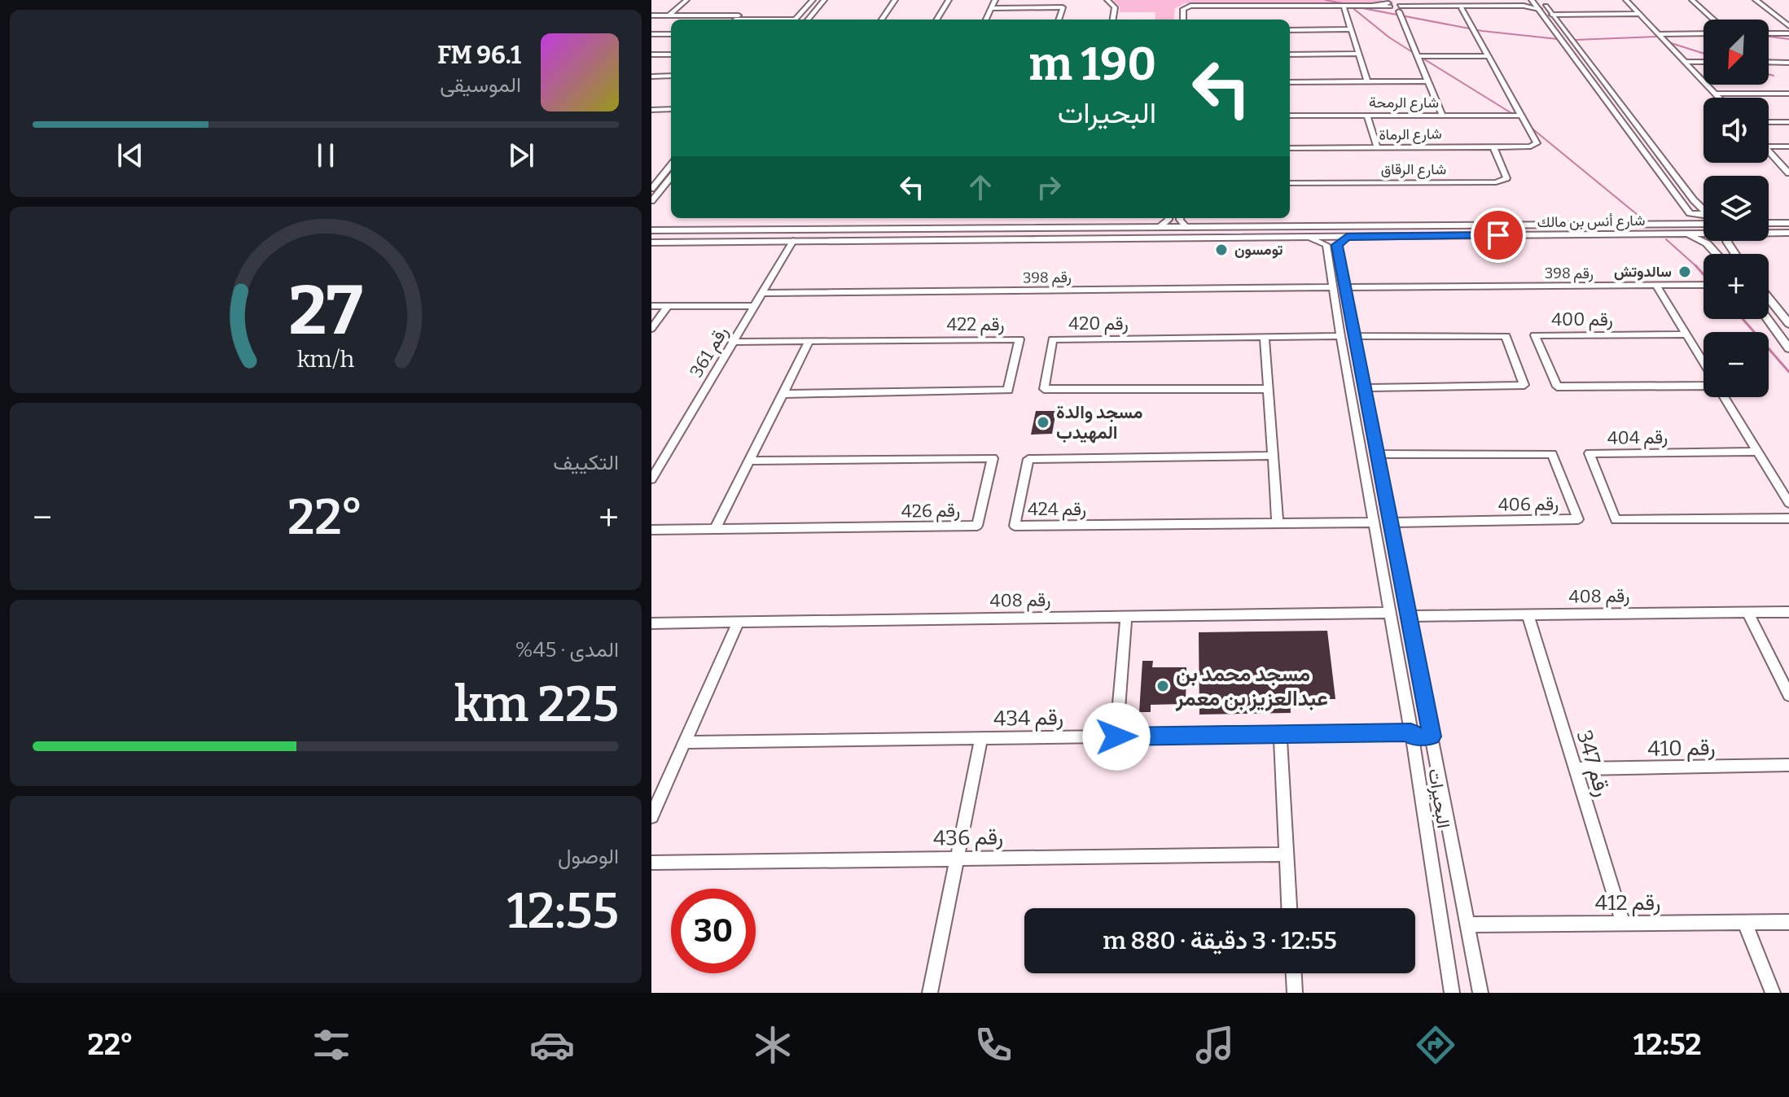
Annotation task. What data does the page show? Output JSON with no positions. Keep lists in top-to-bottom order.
{
  "streets": {
    "main road": ["شارع أنس بن مالك"],
    "street": [
      "شارع الرمحة",
      "شارع الرماة",
      "شارع الرقاق",
      "رقم 398",
      "رقم 400",
      "رقم 420",
      "رقم 422",
      "رقم 361",
      "رقم 404",
      "رقم 406",
      "رقم 424",
      "رقم 426",
      "رقم 408",
      "رقم 434",
      "رقم 410",
      "رقم 347",
      "البحيرات",
      "رقم 436",
      "رقم 412"
    ]
  },
  "crossings": [
    ["شارع الرمحة", "شارع الرماة"],
    ["شارع الرماة", "شارع الرقاق"],
    ["شارع أنس بن مالك", "رقم 361"],
    ["رقم 398", "رقم 361"],
    ["رقم 398", "البحيرات"],
    ["رقم 420", "البحيرات"],
    ["رقم 422", "رقم 361"],
    ["رقم 406", "البحيرات"],
    ["رقم 424", "البحيرات"],
    ["رقم 408", "رقم 347"],
    ["رقم 408", "البحيرات"],
    ["رقم 434", "البحيرات"],
    ["رقم 410", "رقم 347"],
    ["رقم 347", "رقم 412"],
    ["البحيرات", "رقم 412"]
  ],
  "places": [
    "تومسون",
    "سالدوتش",
    "مسجد والدة المهيدب",
    "مسجد محمد بن عبدالعزيز بن معمر"
  ],
  "north": "bottom left",
  "page": {
    "map_buttons": ["+", "−"],
    "turn": ["190 m", "البحيرات"],
    "song": ["96.1 FM", "الموسيقى"],
    "tile": [
      "التكييف",
      ["المدى · 45%", "225 km"],
      ["الوصول", "12:55"]
    ],
    "heat": ["−", "22°", "+"],
    "limit": "30",
    "trip": "12:55 · 3 دقيقة · 880 m",
    "tabs": ["12:52", "22°"],
    "gauge": ["27", "km/h"]
  }
}
